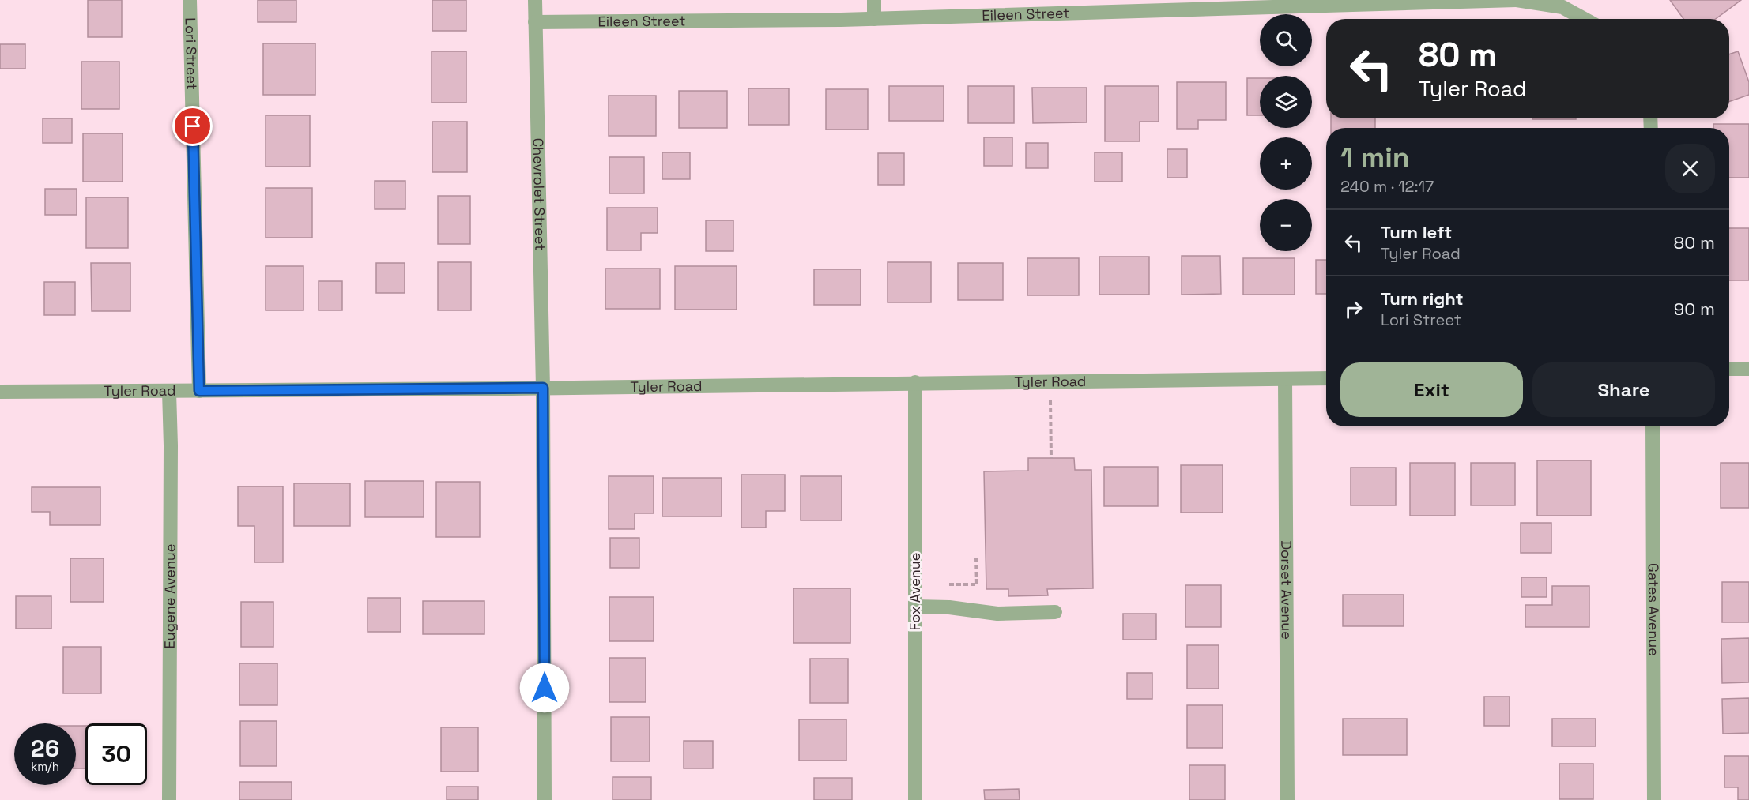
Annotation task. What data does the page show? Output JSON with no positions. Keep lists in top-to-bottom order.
{
  "streets": {
    "street": [
      "Eileen Street",
      "Lori Street",
      "Chevrolet Street",
      "Tyler Road",
      "Dorset Avenue",
      "Fox Avenue",
      "Eugene Avenue",
      "Gates Avenue"
    ]
  },
  "crossings": [
    ["Eileen Street", "Chevrolet Street"],
    ["Lori Street", "Tyler Road"],
    ["Chevrolet Street", "Tyler Road"],
    ["Tyler Road", "Dorset Avenue"],
    ["Tyler Road", "Fox Avenue"],
    ["Tyler Road", "Eugene Avenue"]
  ],
  "page": {
    "map_buttons": ["+", "−"],
    "turn": ["80 m", "Tyler Road"],
    "heading": ["1 min", "240 m · 12:17"],
    "list": [
      {
        "name": "Turn left",
        "note": "Tyler Road",
        "value": "80 m"
      },
      {
        "name": "Turn right",
        "note": "Lori Street",
        "value": "90 m"
      }
    ],
    "buttons": ["Exit", "Share"],
    "speed": "26 km/h",
    "limit": "30"
  }
}
